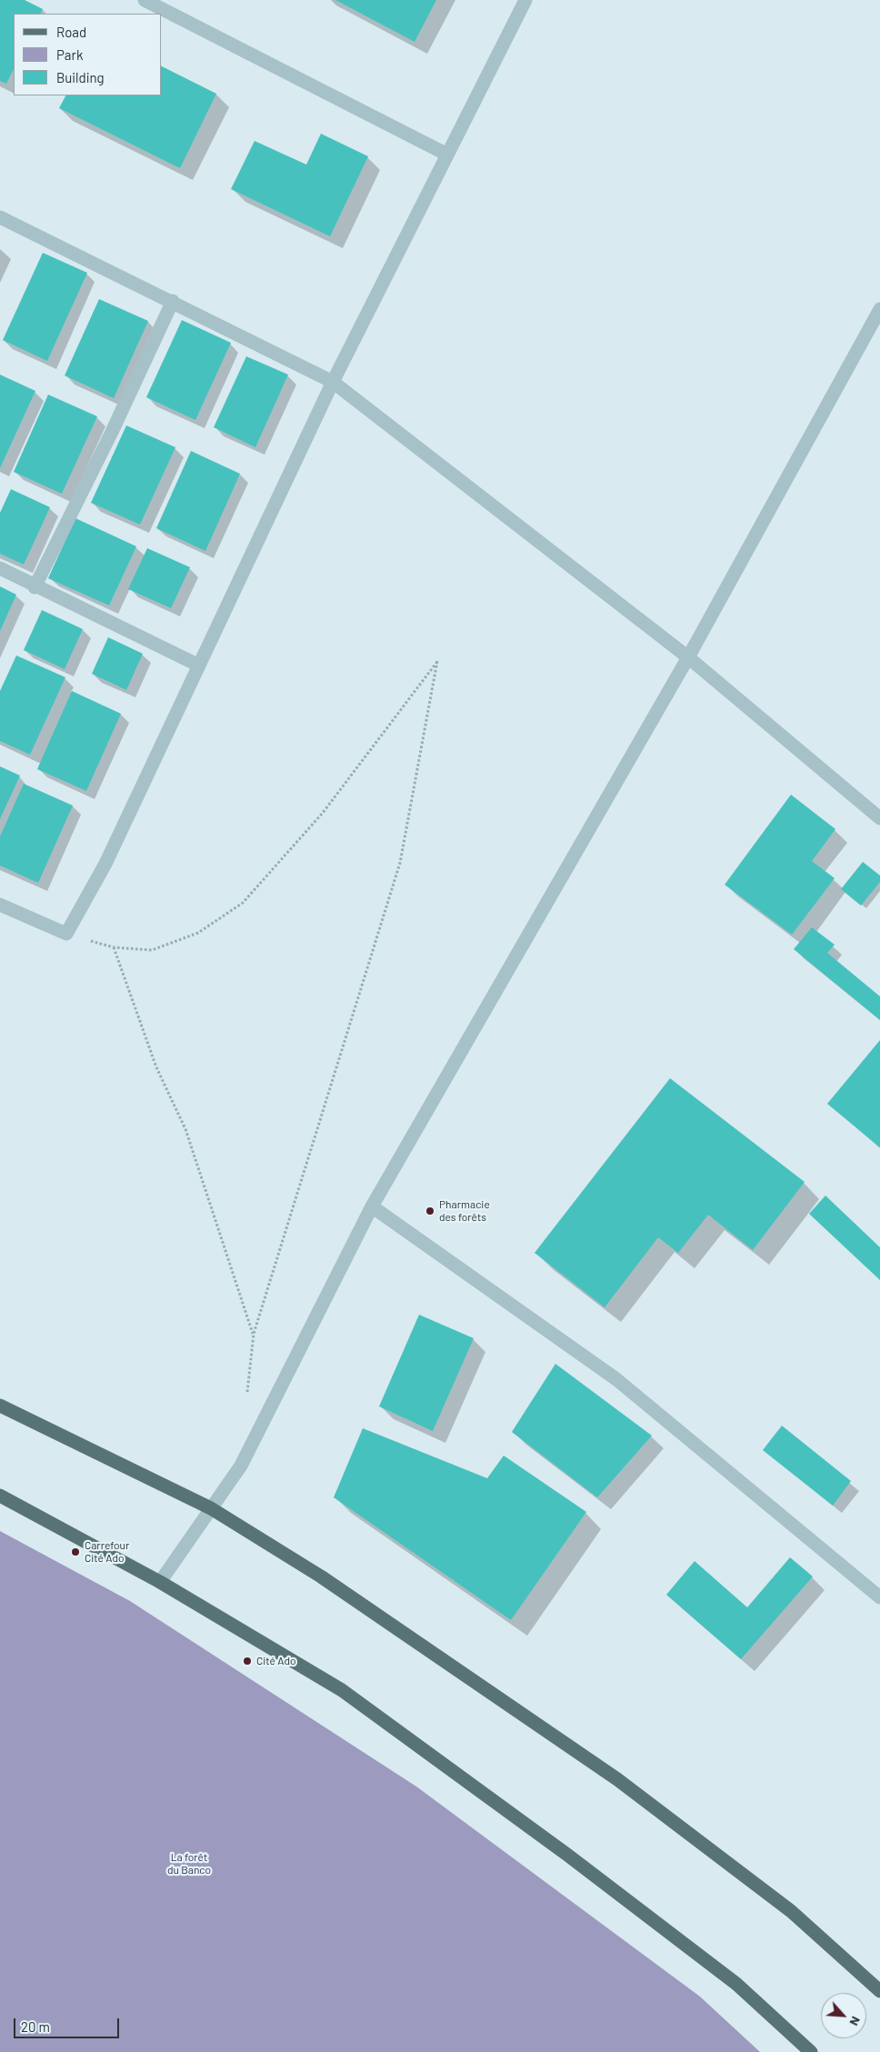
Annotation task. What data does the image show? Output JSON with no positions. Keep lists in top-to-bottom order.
{
  "parks": ["La forêt du Banco"],
  "places": ["Pharmacie des forêts", "Carrefour Cité Ado", "Cité Ado"],
  "legend": ["Road", "Park", "Building"],
  "scale_bar": "20 m",
  "north": "bottom right"
}
